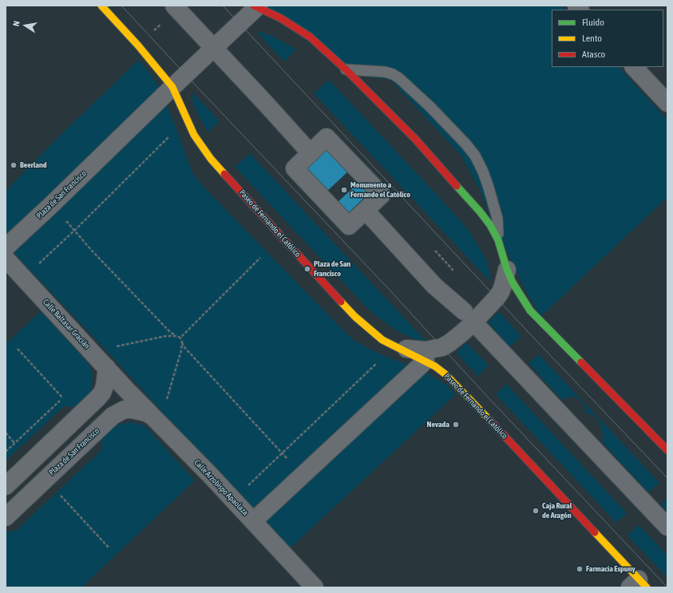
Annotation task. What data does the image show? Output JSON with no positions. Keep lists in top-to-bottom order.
{
  "streets": {
    "main road": ["Paseo de Fernando el Católico"],
    "street": ["Plaza de San Francisco", "Calle Baltasar Gracián", "Calle Arzobispo Apaolaza"]
  },
  "crossings": [
    ["Plaza de San Francisco", "Paseo de Fernando el Católico"],
    ["Plaza de San Francisco", "Calle Arzobispo Apaolaza"],
    ["Calle Baltasar Gracián", "Calle Arzobispo Apaolaza"]
  ],
  "places": [
    "Beerland",
    "Monumento a Fernando el Católico",
    "Plaza de San Francisco",
    "Nevada",
    "Caja Rural de Aragón",
    "Farmacia Espuny"
  ],
  "legend": ["Fluido", "Lento", "Atasco"],
  "north": "left"
}
